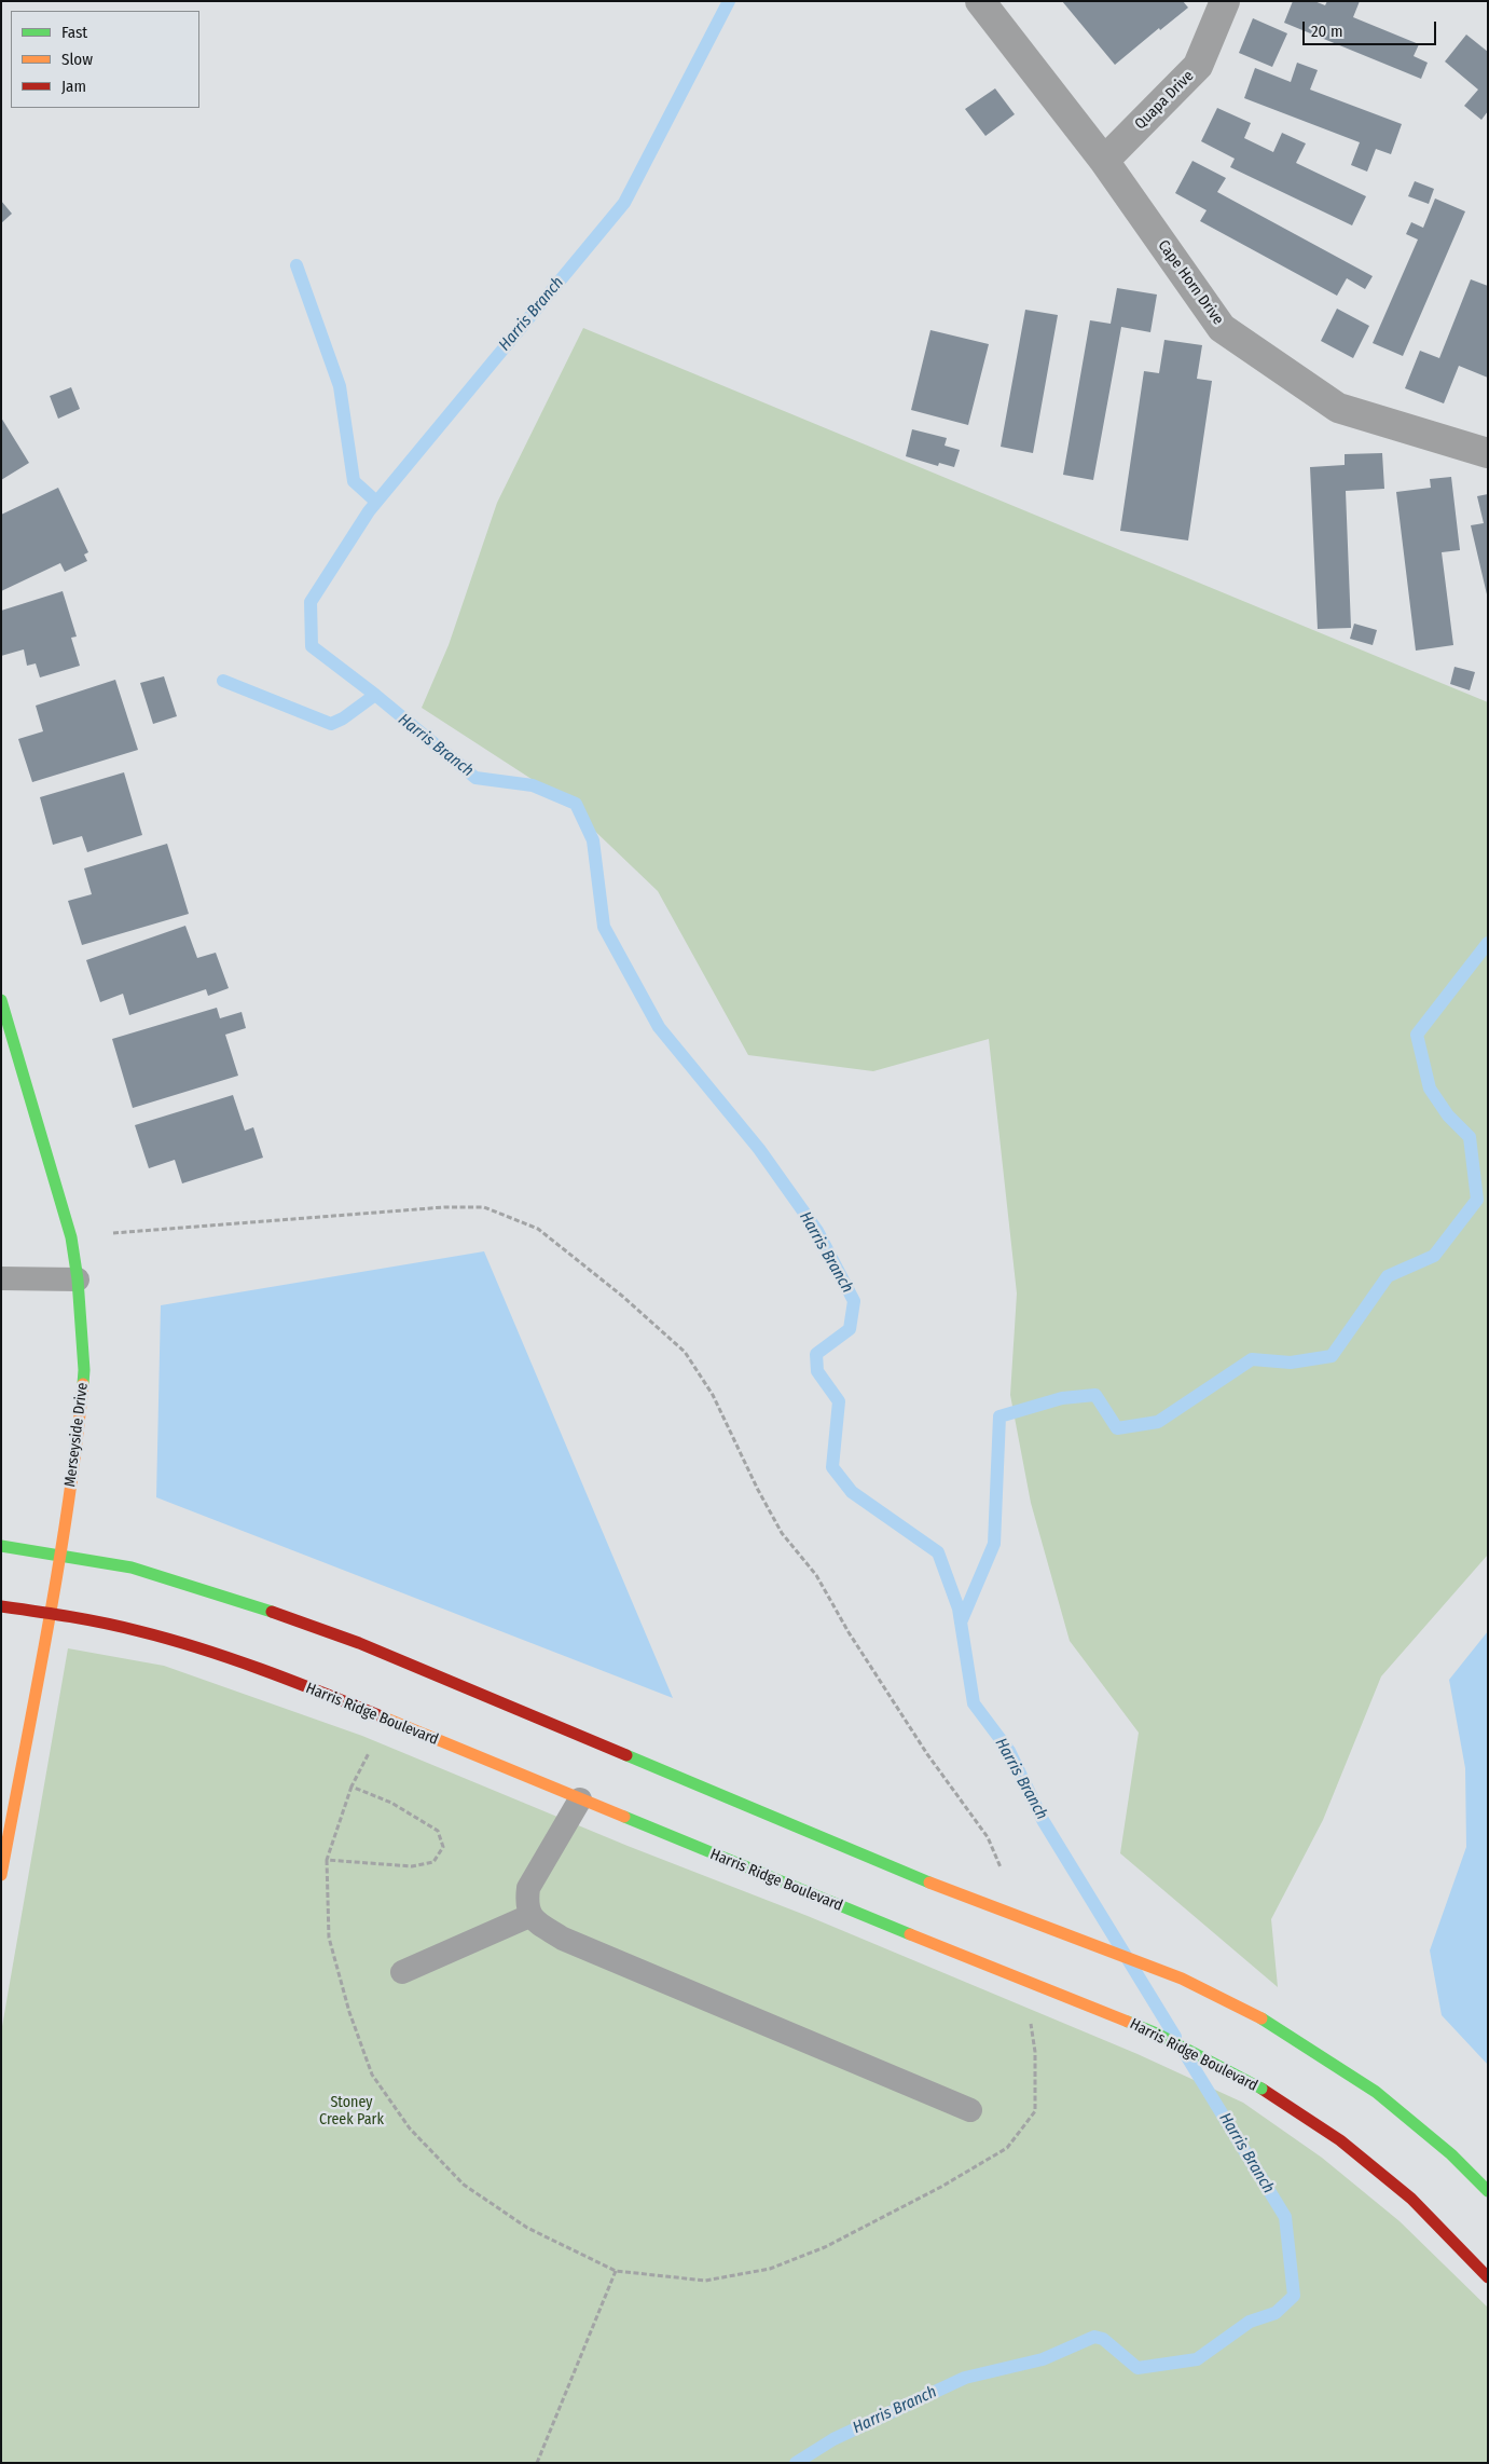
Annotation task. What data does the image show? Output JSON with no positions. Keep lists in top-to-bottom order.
{
  "streets": {
    "street": [
      "Quapa Drive",
      "Cape Horn Drive",
      "Merseyside Drive",
      "Harris Ridge Boulevard"
    ]
  },
  "crossings": [
    ["Quapa Drive", "Cape Horn Drive"],
    ["Merseyside Drive", "Harris Ridge Boulevard"]
  ],
  "water": ["Harris Branch"],
  "parks": ["Stoney Creek Park"],
  "legend": ["Fast", "Slow", "Jam"],
  "scale_bar": "20 m"
}
